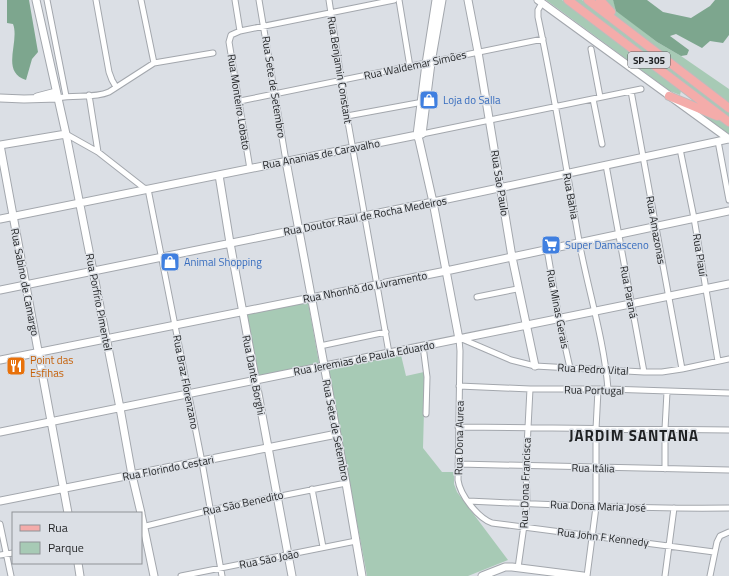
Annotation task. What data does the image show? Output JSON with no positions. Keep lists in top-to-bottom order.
{
  "streets": {
    "main road": ["SP-305"],
    "street": [
      "Rua Waldemar Simões",
      "Rua Benjamin Constant",
      "Rua Sete de Setembro",
      "Rua Monteiro Lobato",
      "Rua Ananias de Caravalho",
      "Rua São Paulo",
      "Rua Bahia",
      "Rua Doutor Raul de Rocha Medeiros",
      "Rua Amazonas",
      "Rua Piauí",
      "Rua Sabino de Camargo",
      "Rua Nhonhô do Livramento",
      "Rua Paraná",
      "Rua Porfírio Pimentel",
      "Rua Minas Gerais",
      "Rua Jeremias de Paula Eduardo",
      "Rua Pedro Vital",
      "Rua Dante Borghi",
      "Rua Braz Florenzano",
      "Rua Portugal",
      "Rua Dona Aurea",
      "Rua Florindo Cestari",
      "Rua Itália",
      "Rua Dona Francisca",
      "Rua São Benedito",
      "Rua Dona Maria José",
      "Rua John F Kennedy",
      "Rua São João"
    ]
  },
  "crossings": [
    ["SP-305", "Rua Bahia"],
    ["SP-305", "Rua Doutor Raul de Rocha Medeiros"],
    ["Rua Waldemar Simões", "Rua Benjamin Constant"],
    ["Rua Waldemar Simões", "Rua Sete de Setembro"],
    ["Rua Waldemar Simões", "Rua Monteiro Lobato"],
    ["Rua Waldemar Simões", "Rua São Paulo"],
    ["Rua Waldemar Simões", "Rua Bahia"],
    ["Rua Benjamin Constant", "Rua Ananias de Caravalho"],
    ["Rua Benjamin Constant", "Rua Doutor Raul de Rocha Medeiros"],
    ["Rua Benjamin Constant", "Rua Nhonhô do Livramento"],
    ["Rua Benjamin Constant", "Rua Jeremias de Paula Eduardo"],
    ["Rua Sete de Setembro", "Rua Ananias de Caravalho"],
    ["Rua Sete de Setembro", "Rua Doutor Raul de Rocha Medeiros"],
    ["Rua Sete de Setembro", "Rua Nhonhô do Livramento"],
    ["Rua Sete de Setembro", "Rua Jeremias de Paula Eduardo"],
    ["Rua Sete de Setembro", "Rua Florindo Cestari"],
    ["Rua Sete de Setembro", "Rua São Benedito"],
    ["Rua Sete de Setembro", "Rua São João"],
    ["Rua Monteiro Lobato", "Rua Ananias de Caravalho"],
    ["Rua Ananias de Caravalho", "Rua São Paulo"],
    ["Rua Ananias de Caravalho", "Rua Bahia"],
    ["Rua Ananias de Caravalho", "Rua Amazonas"],
    ["Rua Ananias de Caravalho", "Rua Sabino de Camargo"],
    ["Rua Ananias de Caravalho", "Rua Porfírio Pimentel"],
    ["Rua Ananias de Caravalho", "Rua Dante Borghi"],
    ["Rua Ananias de Caravalho", "Rua Braz Florenzano"],
    ["Rua São Paulo", "Rua Doutor Raul de Rocha Medeiros"],
    ["Rua São Paulo", "Rua Nhonhô do Livramento"],
    ["Rua São Paulo", "Rua Jeremias de Paula Eduardo"],
    ["Rua São Paulo", "Rua Pedro Vital"],
    ["Rua Bahia", "Rua Doutor Raul de Rocha Medeiros"],
    ["Rua Bahia", "Rua Nhonhô do Livramento"],
    ["Rua Bahia", "Rua Jeremias de Paula Eduardo"],
    ["Rua Bahia", "Rua Pedro Vital"],
    ["Rua Bahia", "Rua Portugal"],
    ["Rua Doutor Raul de Rocha Medeiros", "Rua Amazonas"],
    ["Rua Doutor Raul de Rocha Medeiros", "Rua Piauí"],
    ["Rua Doutor Raul de Rocha Medeiros", "Rua Sabino de Camargo"],
    ["Rua Doutor Raul de Rocha Medeiros", "Rua Paraná"],
    ["Rua Doutor Raul de Rocha Medeiros", "Rua Porfírio Pimentel"],
    ["Rua Doutor Raul de Rocha Medeiros", "Rua Dante Borghi"],
    ["Rua Doutor Raul de Rocha Medeiros", "Rua Braz Florenzano"],
    ["Rua Amazonas", "Rua Nhonhô do Livramento"],
    ["Rua Amazonas", "Rua Jeremias de Paula Eduardo"],
    ["Rua Amazonas", "Rua Pedro Vital"],
    ["Rua Piauí", "Rua Nhonhô do Livramento"],
    ["Rua Piauí", "Rua Jeremias de Paula Eduardo"],
    ["Rua Piauí", "Rua Pedro Vital"],
    ["Rua Sabino de Camargo", "Rua Nhonhô do Livramento"],
    ["Rua Sabino de Camargo", "Rua Jeremias de Paula Eduardo"],
    ["Rua Sabino de Camargo", "Rua Florindo Cestari"],
    ["Rua Nhonhô do Livramento", "Rua Paraná"],
    ["Rua Nhonhô do Livramento", "Rua Porfírio Pimentel"],
    ["Rua Nhonhô do Livramento", "Rua Minas Gerais"],
    ["Rua Nhonhô do Livramento", "Rua Dante Borghi"],
    ["Rua Nhonhô do Livramento", "Rua Braz Florenzano"],
    ["Rua Paraná", "Rua Jeremias de Paula Eduardo"],
    ["Rua Paraná", "Rua Pedro Vital"],
    ["Rua Porfírio Pimentel", "Rua Jeremias de Paula Eduardo"],
    ["Rua Porfírio Pimentel", "Rua Florindo Cestari"],
    ["Rua Porfírio Pimentel", "Rua São Benedito"],
    ["Rua Minas Gerais", "Rua Jeremias de Paula Eduardo"],
    ["Rua Minas Gerais", "Rua Pedro Vital"],
    ["Rua Jeremias de Paula Eduardo", "Rua Pedro Vital"],
    ["Rua Jeremias de Paula Eduardo", "Rua Dante Borghi"],
    ["Rua Jeremias de Paula Eduardo", "Rua Braz Florenzano"],
    ["Rua Jeremias de Paula Eduardo", "Rua Dona Aurea"],
    ["Rua Pedro Vital", "Rua Dona Aurea"],
    ["Rua Dante Borghi", "Rua Florindo Cestari"],
    ["Rua Dante Borghi", "Rua São Benedito"],
    ["Rua Dante Borghi", "Rua São João"],
    ["Rua Braz Florenzano", "Rua Florindo Cestari"],
    ["Rua Braz Florenzano", "Rua São Benedito"],
    ["Rua Braz Florenzano", "Rua São João"],
    ["Rua Portugal", "Rua Dona Aurea"],
    ["Rua Portugal", "Rua Dona Francisca"],
    ["Rua Dona Aurea", "Rua Itália"],
    ["Rua Dona Aurea", "Rua Dona Maria José"],
    ["Rua Dona Aurea", "Rua John F Kennedy"],
    ["Rua Itália", "Rua Dona Francisca"],
    ["Rua Dona Francisca", "Rua Dona Maria José"],
    ["Rua Dona Francisca", "Rua John F Kennedy"]
  ],
  "districts": ["JARDIM SANTANA"],
  "places": {
    "shop": ["Loja do Salla", "Animal Shopping"],
    "supermarket": ["Super Damasceno"],
    "restaurant": ["Point das Esfihas"]
  },
  "legend": ["Rua", "Parque"]
}
